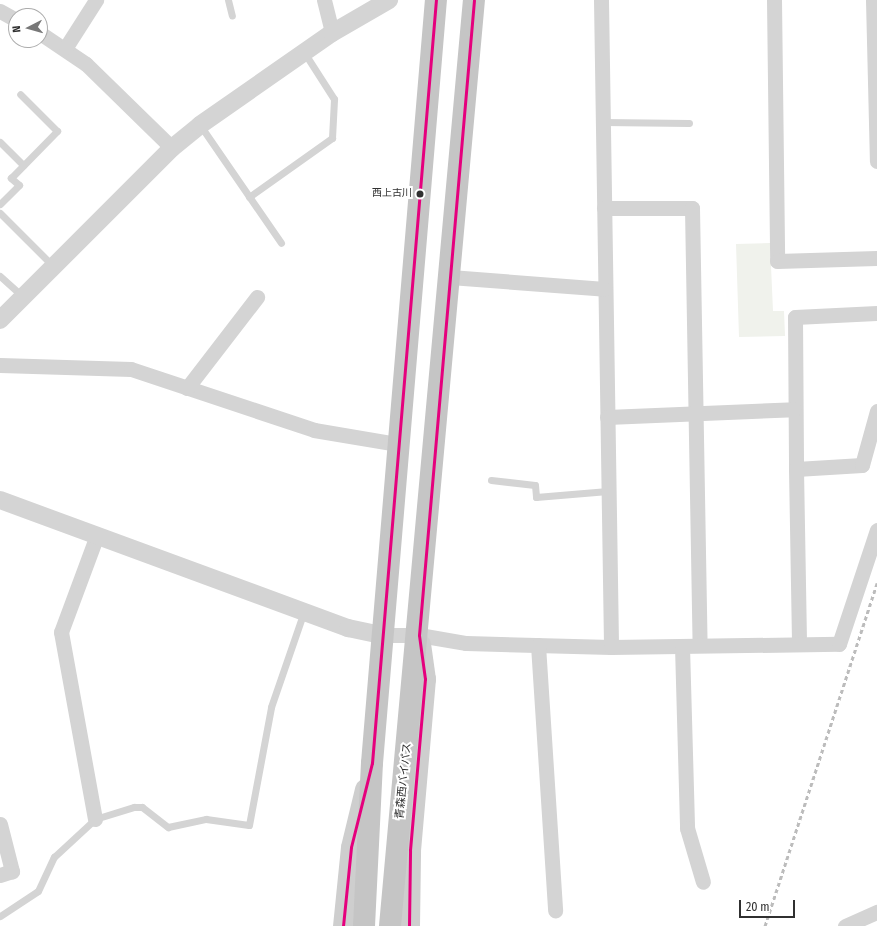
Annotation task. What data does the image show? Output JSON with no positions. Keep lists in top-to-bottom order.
{
  "streets": {
    "highway": ["青森西バイパス"]
  },
  "places": ["西上古川"],
  "scale_bar": "20 m",
  "north": "left"
}
